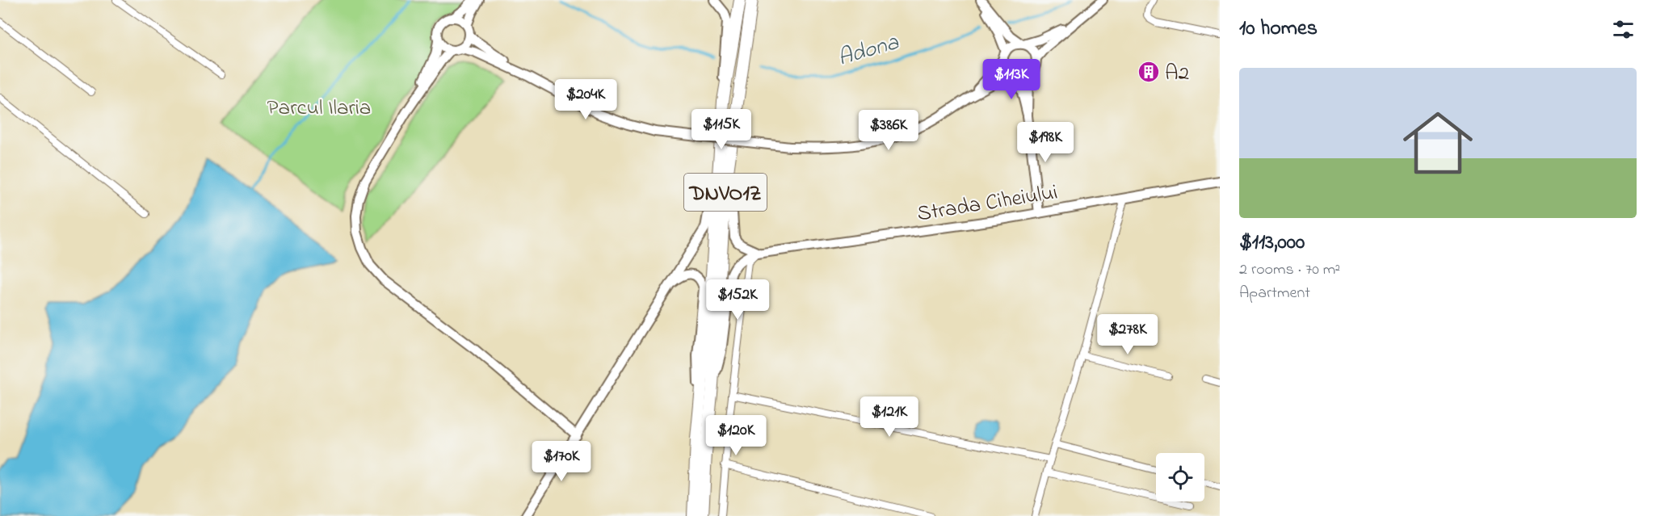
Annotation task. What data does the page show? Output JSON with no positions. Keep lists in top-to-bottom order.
{
  "streets": {
    "highway": ["DNVO1Z"],
    "street": ["Strada Ciheiului"]
  },
  "crossings": [
    ["DNVO1Z", "Strada Ciheiului"]
  ],
  "water": ["Adona"],
  "parks": ["Parcul Ilaria"],
  "places": {
    "building": ["A2"]
  },
  "page": {
    "heading": "10 homes",
    "list": [
      {
        "name": "$113,000",
        "note": "2 rooms · 70 m² · Apartment"
      }
    ],
    "price": [
      "$113K",
      "$204K",
      "$115K",
      "$386K",
      "$198K",
      "$152K",
      "$278K",
      "$121K",
      "$120K",
      "$170K"
    ]
  }
}
